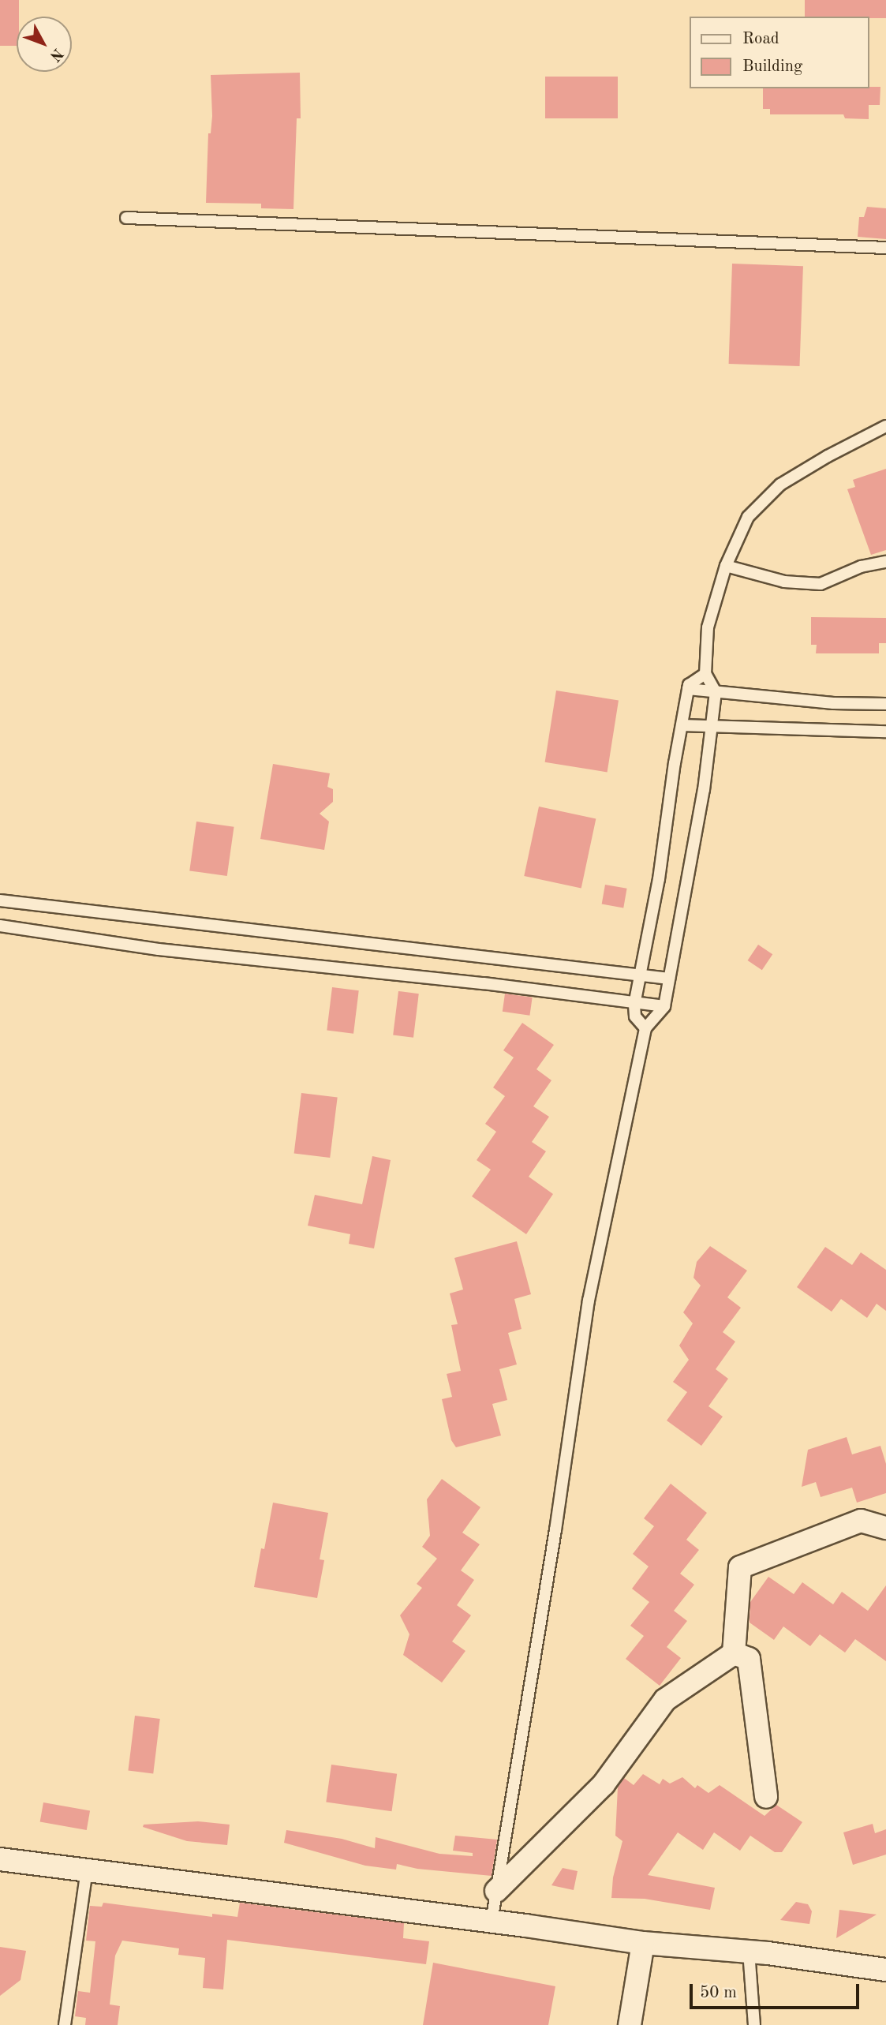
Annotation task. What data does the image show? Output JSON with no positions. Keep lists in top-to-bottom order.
{
  "legend": ["Road", "Building"],
  "scale_bar": "50 m",
  "north": "bottom right"
}
